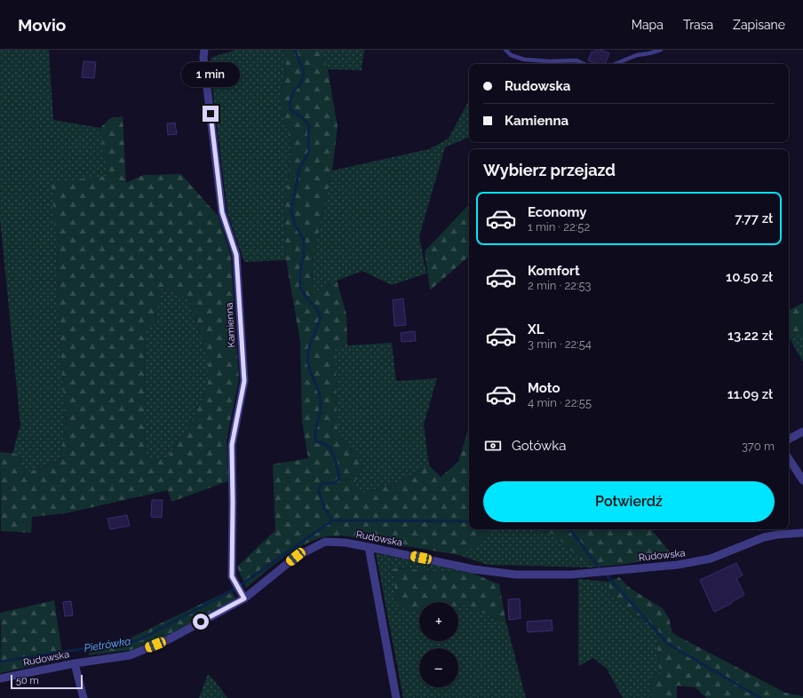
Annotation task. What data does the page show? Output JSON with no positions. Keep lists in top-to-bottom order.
{
  "streets": {
    "street": ["Kamienna", "Rudowska"]
  },
  "crossings": [
    ["Kamienna", "Rudowska"]
  ],
  "water": ["Pietrówka"],
  "scale_bar": "50 m",
  "page": {
    "header": "Movio",
    "nav": ["Mapa", "Trasa", "Zapisane"],
    "bubble": "1 min",
    "banner": ["Rudowska", "Kamienna"],
    "heading": "Wybierz przejazd",
    "list": [
      {
        "name": "Economy",
        "note": "1 min · 22:52",
        "value": "7.77 zł"
      },
      {
        "name": "Komfort",
        "note": "2 min · 22:53",
        "value": "10.50 zł"
      },
      {
        "name": "XL",
        "note": "3 min · 22:54",
        "value": "13.22 zł"
      },
      {
        "name": "Moto",
        "note": "4 min · 22:55",
        "value": "11.09 zł"
      }
    ],
    "pay": ["Gotówka", "370 m"],
    "buttons": "Potwierdź",
    "map_buttons": ["+", "−"],
    "scale": "50 m"
  }
}
